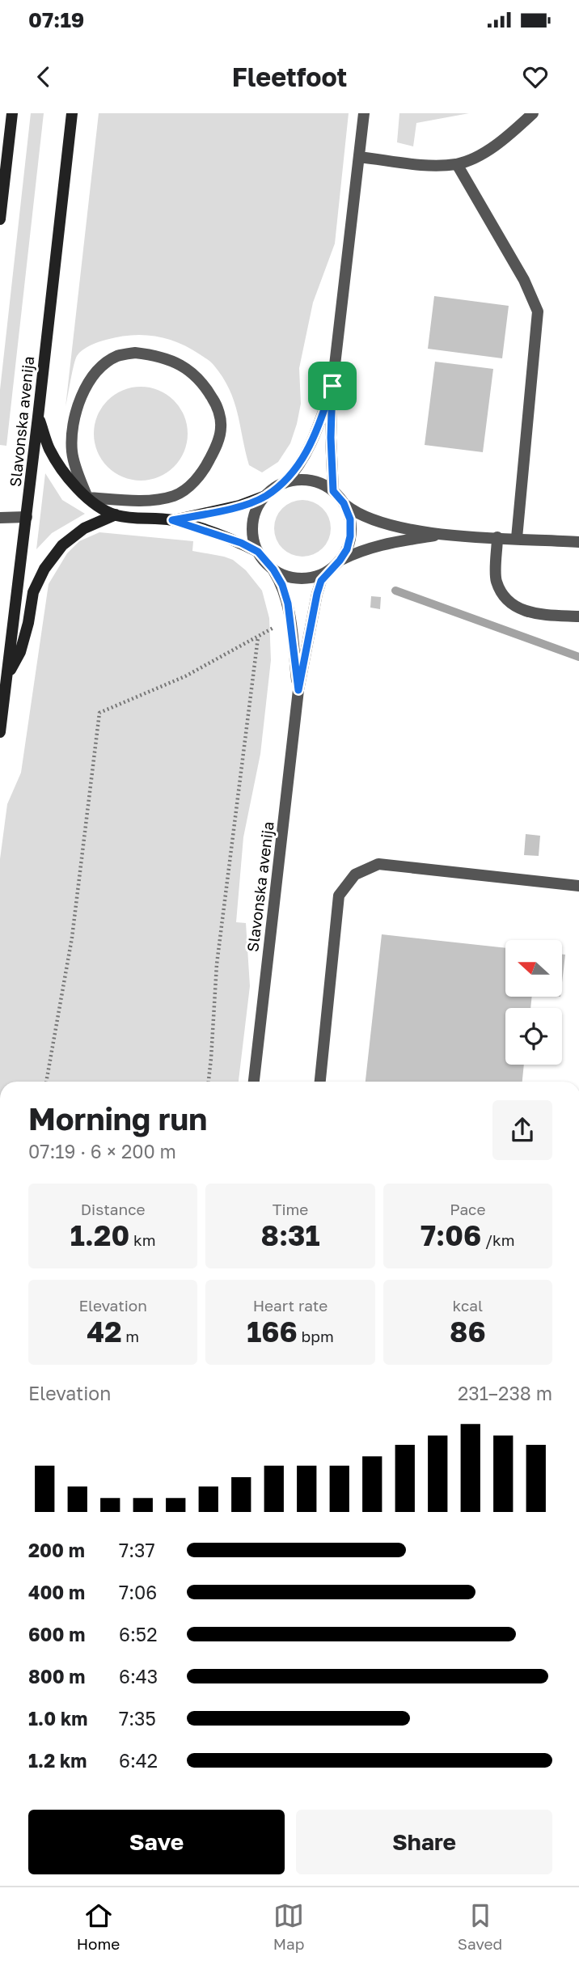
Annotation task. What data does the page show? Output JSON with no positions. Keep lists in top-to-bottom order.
{
  "streets": {
    "main road": ["Slavonska avenija"]
  },
  "north": "left",
  "page": {
    "status": "07:19",
    "header": "Fleetfoot",
    "heading": ["Morning run", "07:19 · 6 × 200 m"],
    "stats": [
      ["Distance", "1.20 km"],
      ["Time", "8:31"],
      ["Pace", "7:06 /km"],
      ["Elevation", "42 m"],
      ["Heart rate", "166 bpm"],
      ["kcal", "86"]
    ],
    "chart": ["Elevation", "231–238 m"],
    "list": [
      {
        "name": "200 m",
        "note": "7:37"
      },
      {
        "name": "400 m",
        "note": "7:06"
      },
      {
        "name": "600 m",
        "note": "6:52"
      },
      {
        "name": "800 m",
        "note": "6:43"
      },
      {
        "name": "1.0 km",
        "note": "7:35"
      },
      {
        "name": "1.2 km",
        "note": "6:42"
      }
    ],
    "buttons": ["Save", "Share"],
    "tabs": ["Home", "Map", "Saved"]
  }
}
